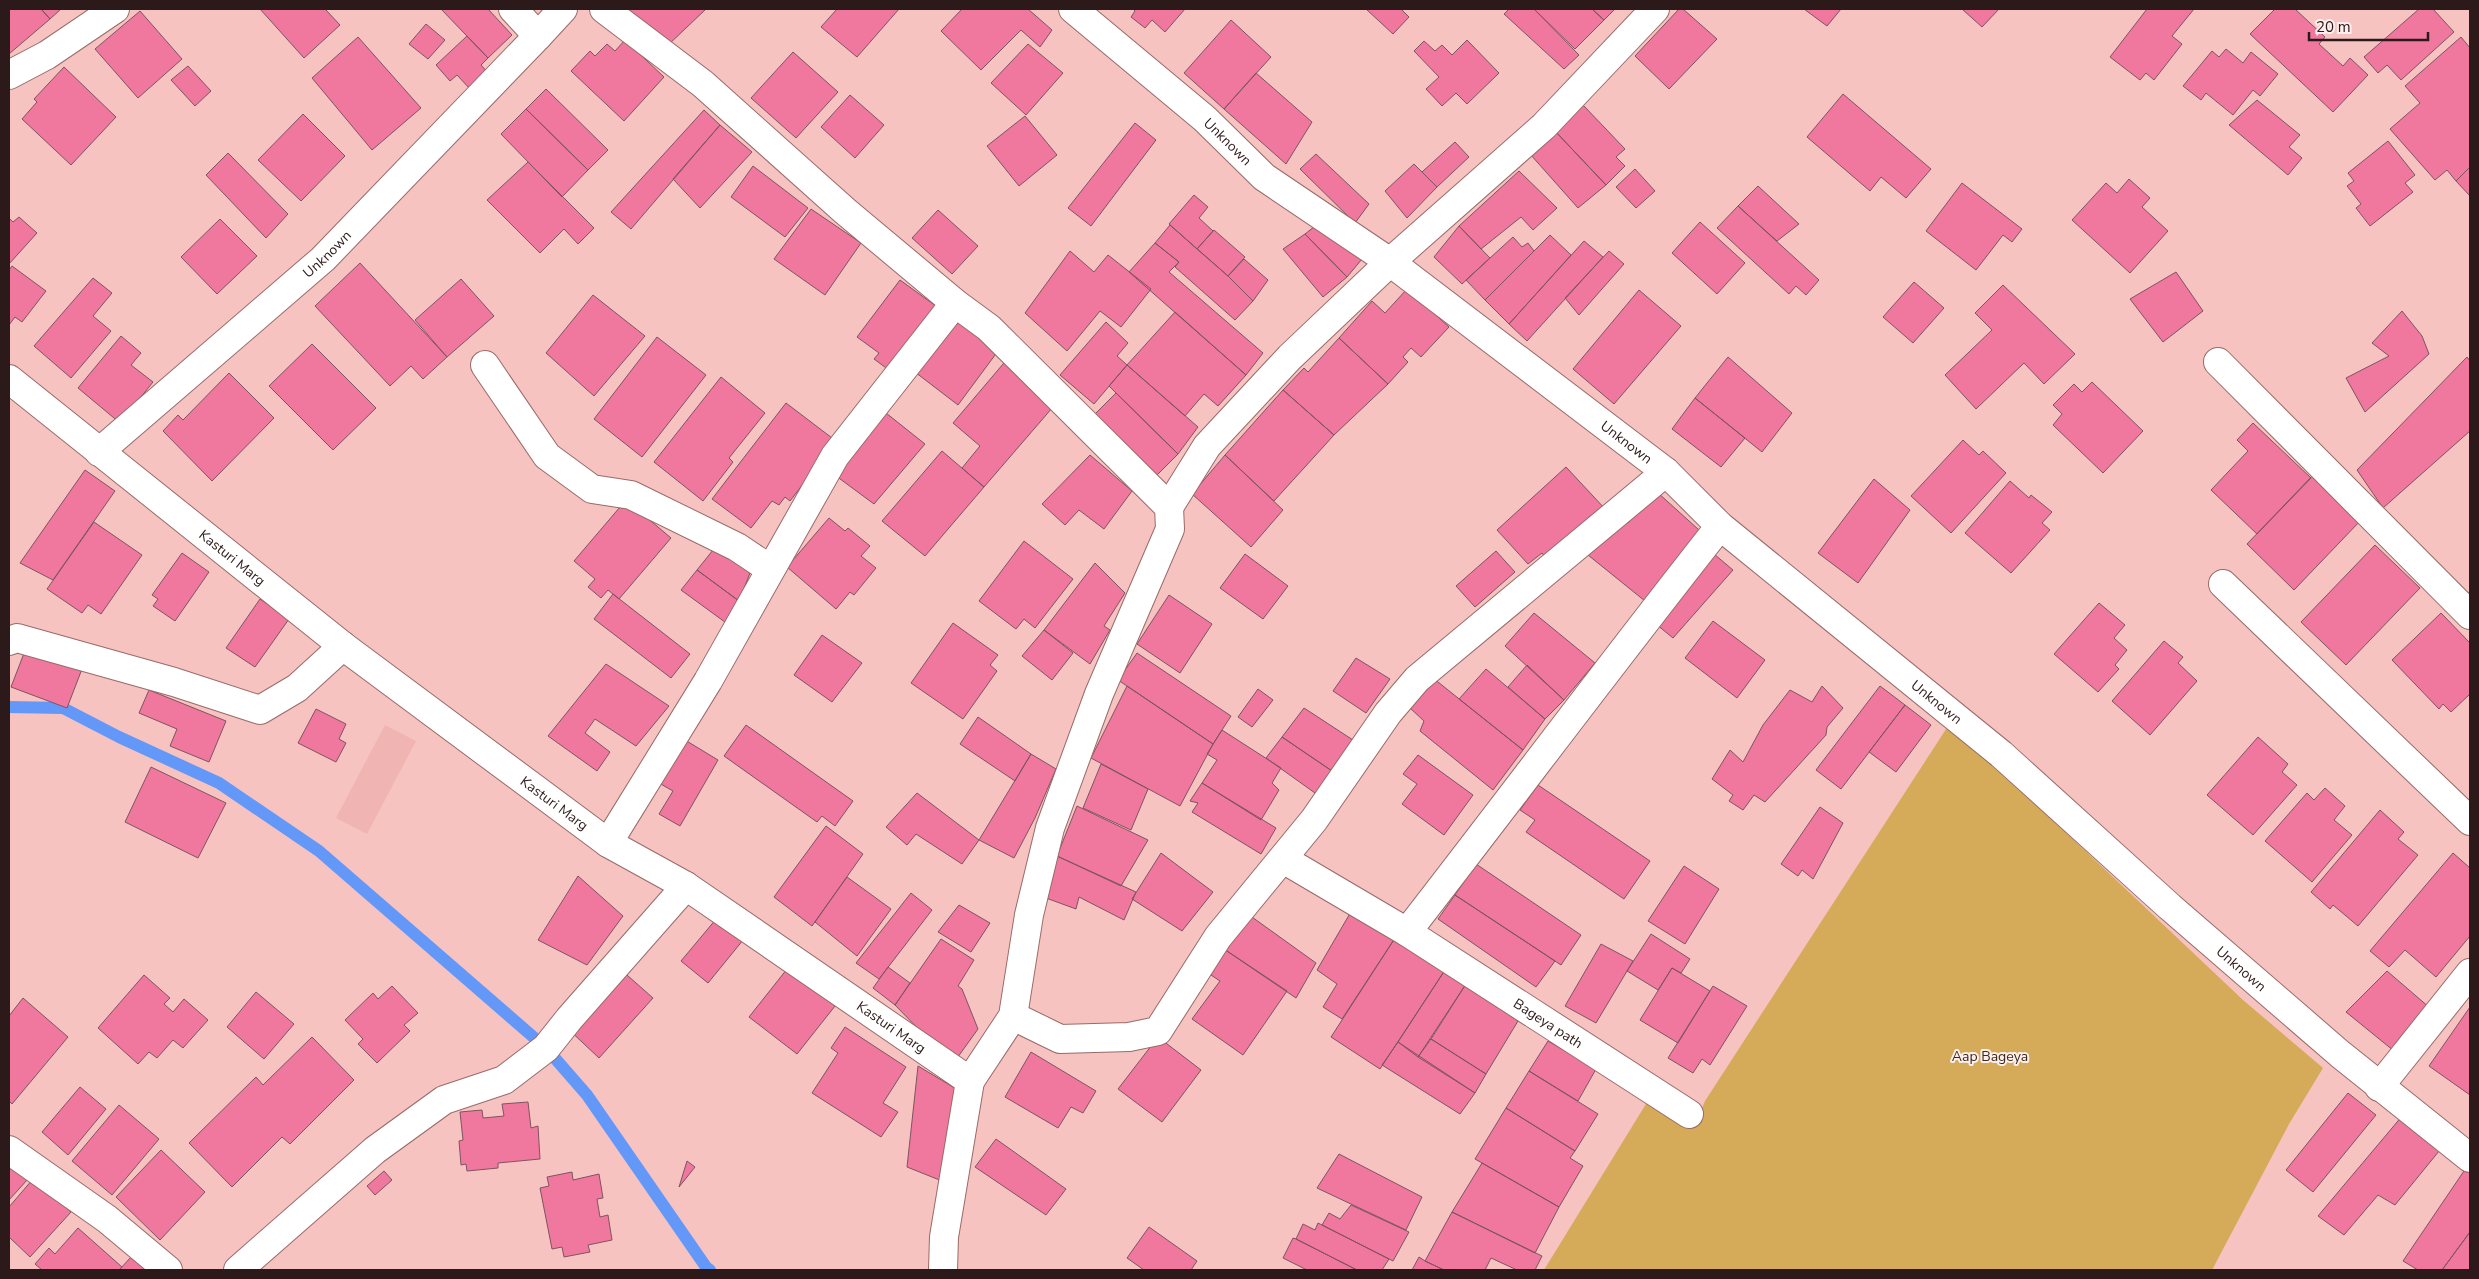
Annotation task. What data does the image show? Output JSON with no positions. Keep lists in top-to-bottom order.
{
  "streets": {
    "street": ["Unknown", "Kasturi Marg", "Bageya path"]
  },
  "crossings": [
    ["Unknown", "Kasturi Marg"]
  ],
  "parks": ["Aap Bageya"],
  "scale_bar": "20 m"
}
